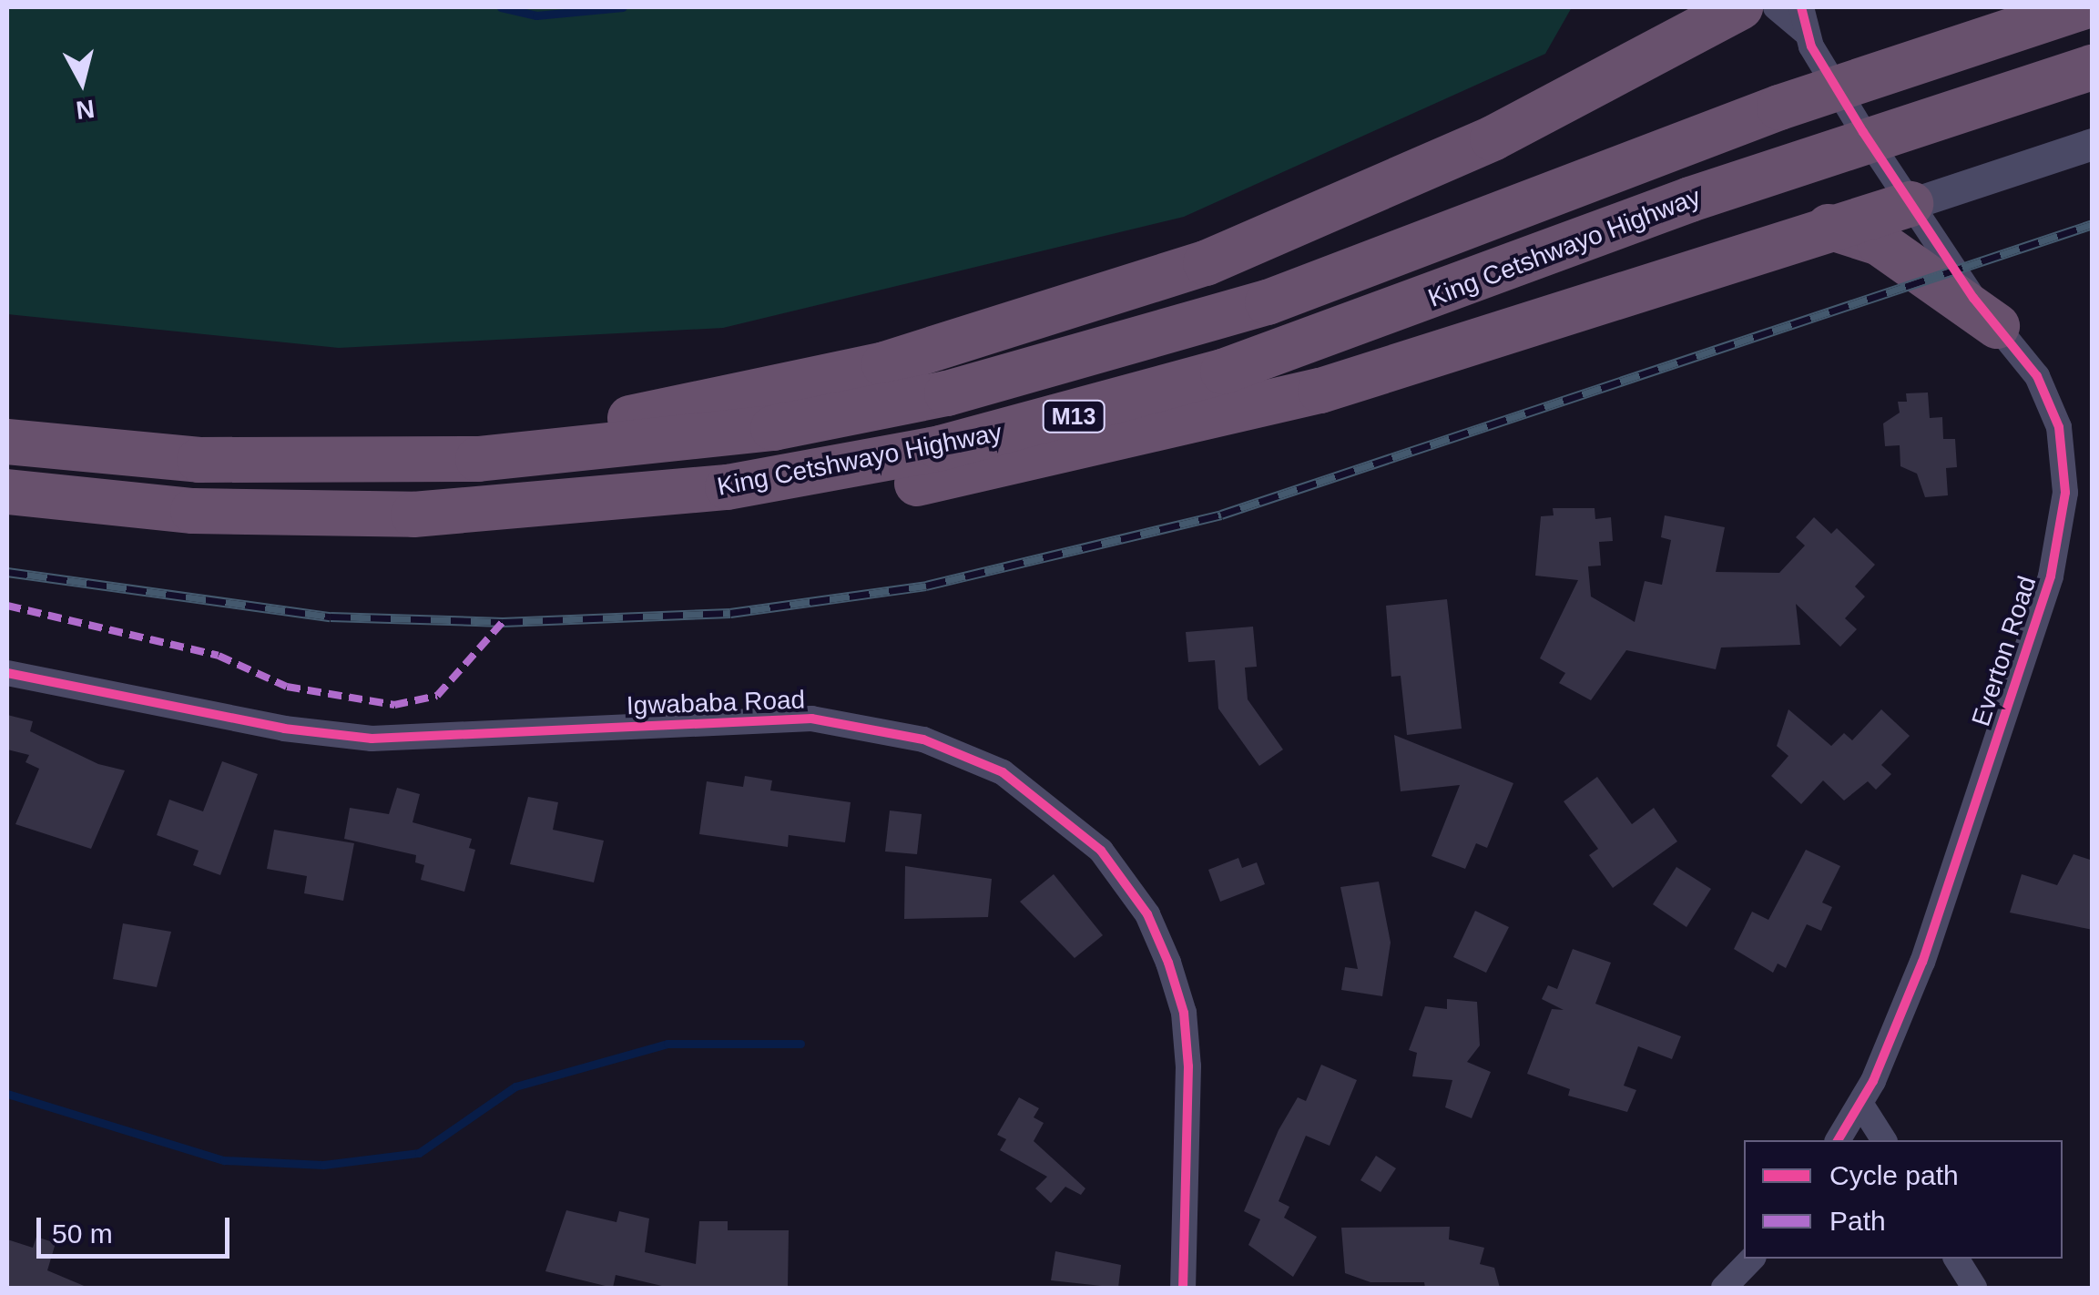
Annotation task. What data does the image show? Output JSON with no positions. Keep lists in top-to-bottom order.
{
  "streets": {
    "highway": ["King Cetshwayo Highway", "M13"],
    "street": ["Everton Road", "Igwababa Road"]
  },
  "legend": ["Cycle path", "Path"],
  "scale_bar": "50 m",
  "north": "bottom"
}
